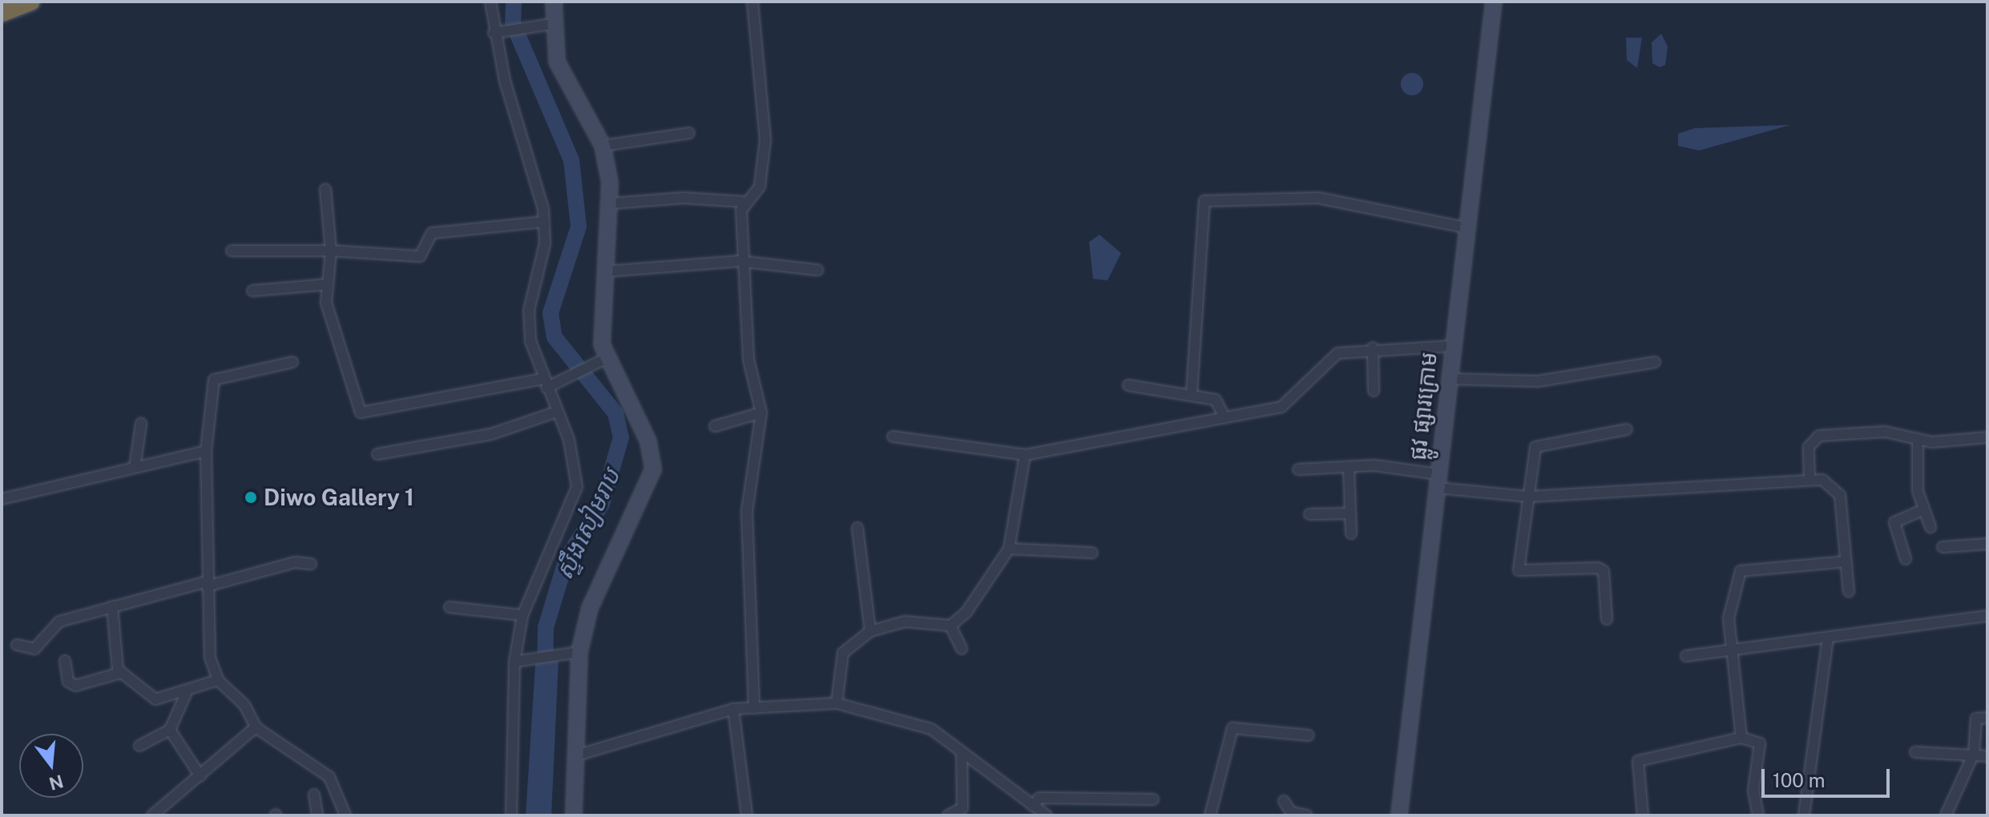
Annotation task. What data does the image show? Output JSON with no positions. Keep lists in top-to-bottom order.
{
  "streets": {
    "street": ["ផ្លូវ ផ្សារក្រោម"]
  },
  "water": ["ស្ទឹងសៀមរាប"],
  "places": ["Diwo Gallery 1"],
  "scale_bar": "100 m",
  "north": "bottom"
}
